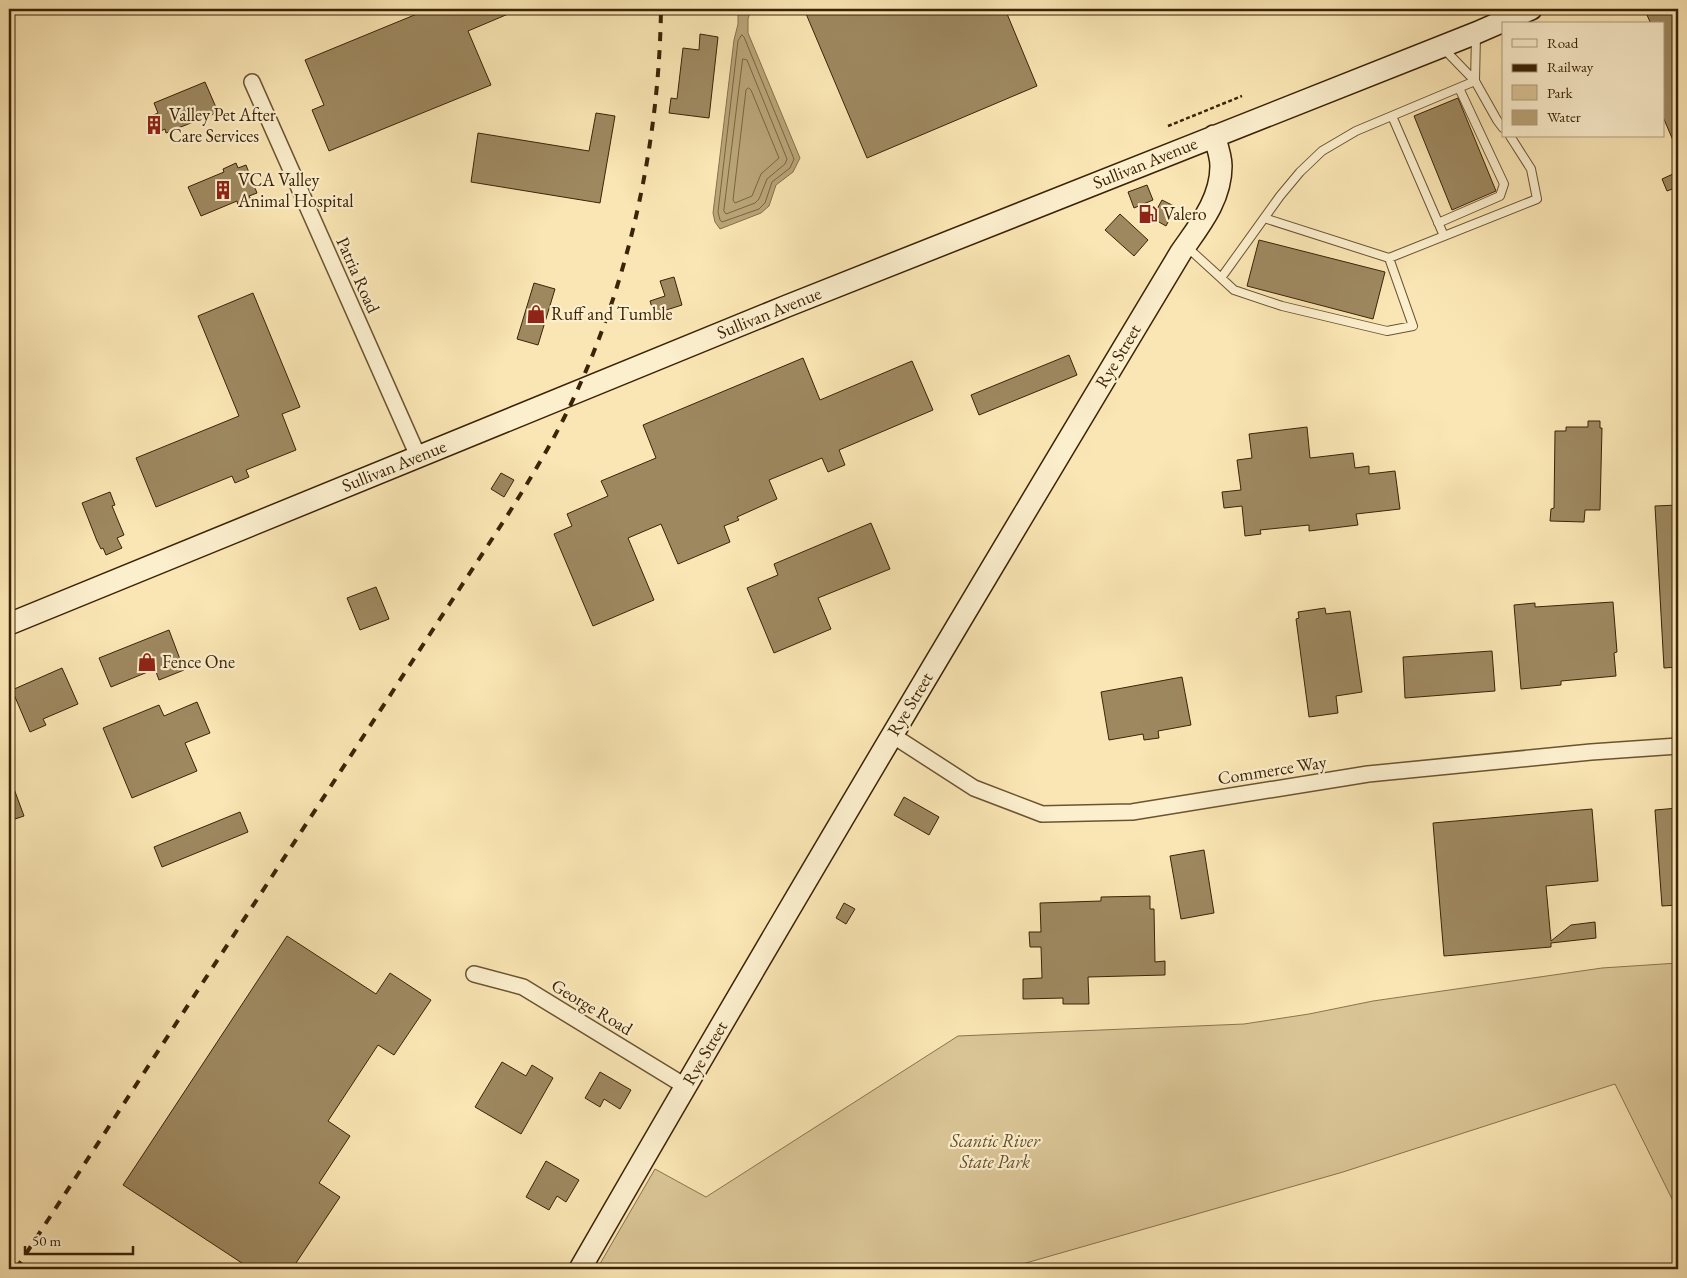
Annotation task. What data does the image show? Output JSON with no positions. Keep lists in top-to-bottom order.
{
  "streets": {
    "main road": ["Sullivan Avenue", "Rye Street"],
    "street": ["Patria Road", "Commerce Way", "George Road"]
  },
  "crossings": [
    ["Sullivan Avenue", "Patria Road"],
    ["Sullivan Avenue", "Rye Street"],
    ["Rye Street", "Commerce Way"],
    ["Rye Street", "George Road"]
  ],
  "parks": ["Scantic River State Park"],
  "places": {
    "building": ["Valley Pet After Care Services", "VCA Valley Animal Hospital"],
    "fuel station": ["Valero"],
    "shop": ["Ruff and Tumble", "Fence One"]
  },
  "legend": [
    "Road",
    "Railway",
    "Park",
    "Water"
  ],
  "scale_bar": "50 m"
}
